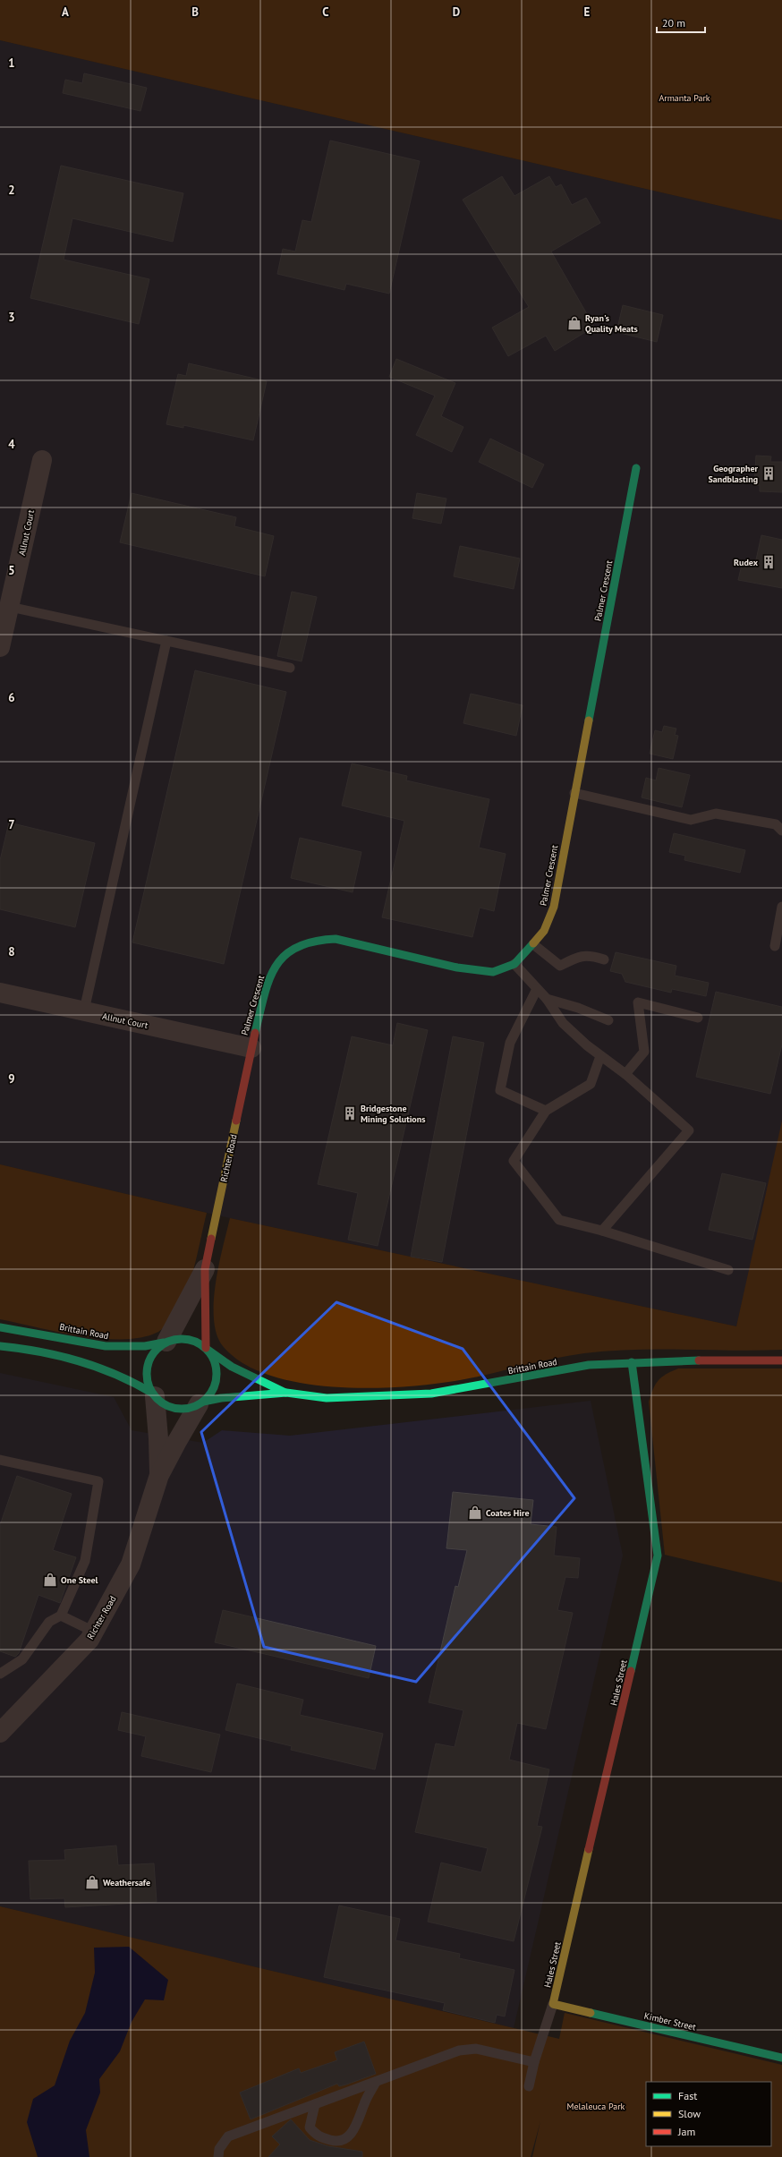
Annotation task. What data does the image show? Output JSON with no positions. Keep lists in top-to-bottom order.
{
  "streets": {
    "street": [
      "Allnut Court",
      "Palmer Crescent",
      "Richter Road",
      "Brittain Road",
      "Hales Street",
      "Kimber Street"
    ]
  },
  "crossings": [
    ["Allnut Court", "Palmer Crescent"],
    ["Allnut Court", "Richter Road"],
    ["Palmer Crescent", "Richter Road"],
    ["Richter Road", "Brittain Road"],
    ["Brittain Road", "Hales Street"],
    ["Hales Street", "Kimber Street"]
  ],
  "parks": ["Armanta Park", "Melaleuca Park"],
  "places": {
    "shop": [
      "Ryan's Quality Meats",
      "Coates Hire",
      "One Steel",
      "Weathersafe"
    ],
    "building": ["Geographer Sandblasting", "Rudex", "Bridgestone Mining Solutions"]
  },
  "legend": ["Fast", "Slow", "Jam"],
  "scale_bar": "20 m",
  "grid": {
    "columns": [
      "A",
      "B",
      "C",
      "D",
      "E"
    ],
    "rows": [
      "1",
      "2",
      "3",
      "4",
      "5",
      "6",
      "7",
      "8",
      "9"
    ]
  }
}
